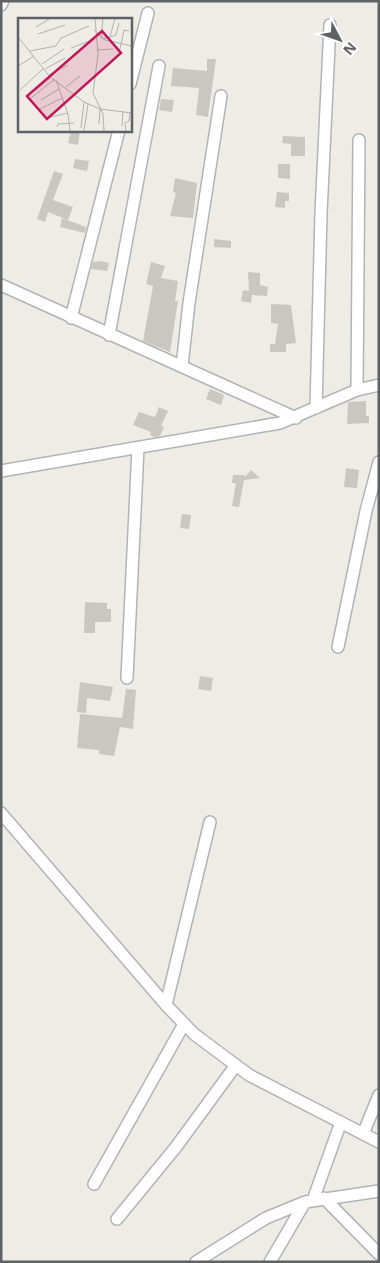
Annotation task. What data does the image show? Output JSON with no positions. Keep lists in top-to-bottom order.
{
  "north": "bottom right"
}
